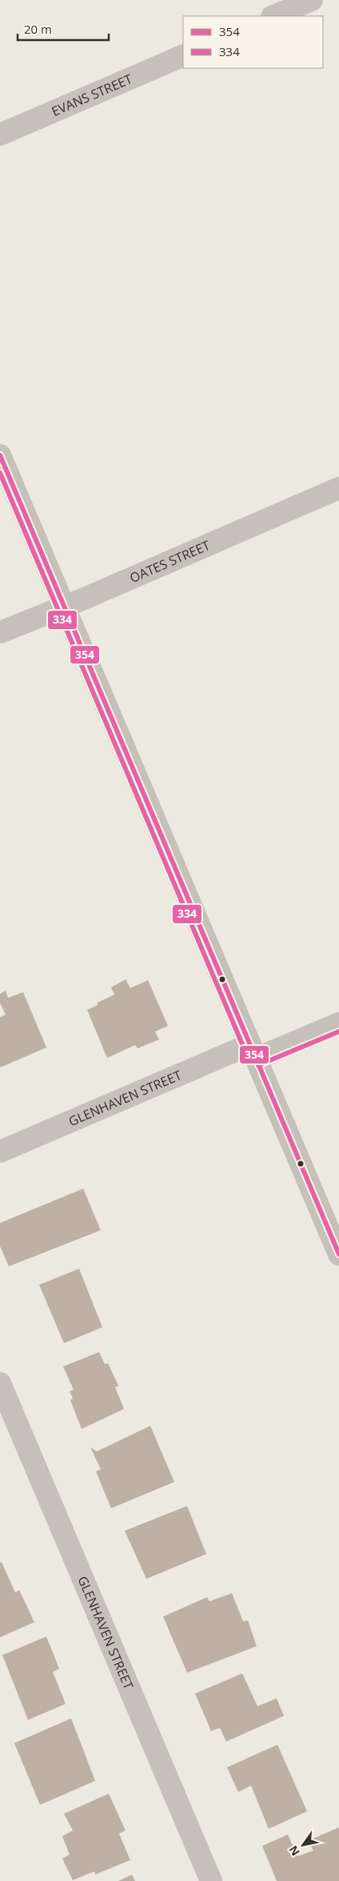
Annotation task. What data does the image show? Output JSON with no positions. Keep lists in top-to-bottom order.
{
  "streets": {
    "street": ["EVANS STREET", "OATES STREET", "GLENHAVEN STREET"]
  },
  "lines": ["transit line 354", "transit line 334"],
  "legend": ["354", "334"],
  "scale_bar": "20 m",
  "north": "bottom left"
}
